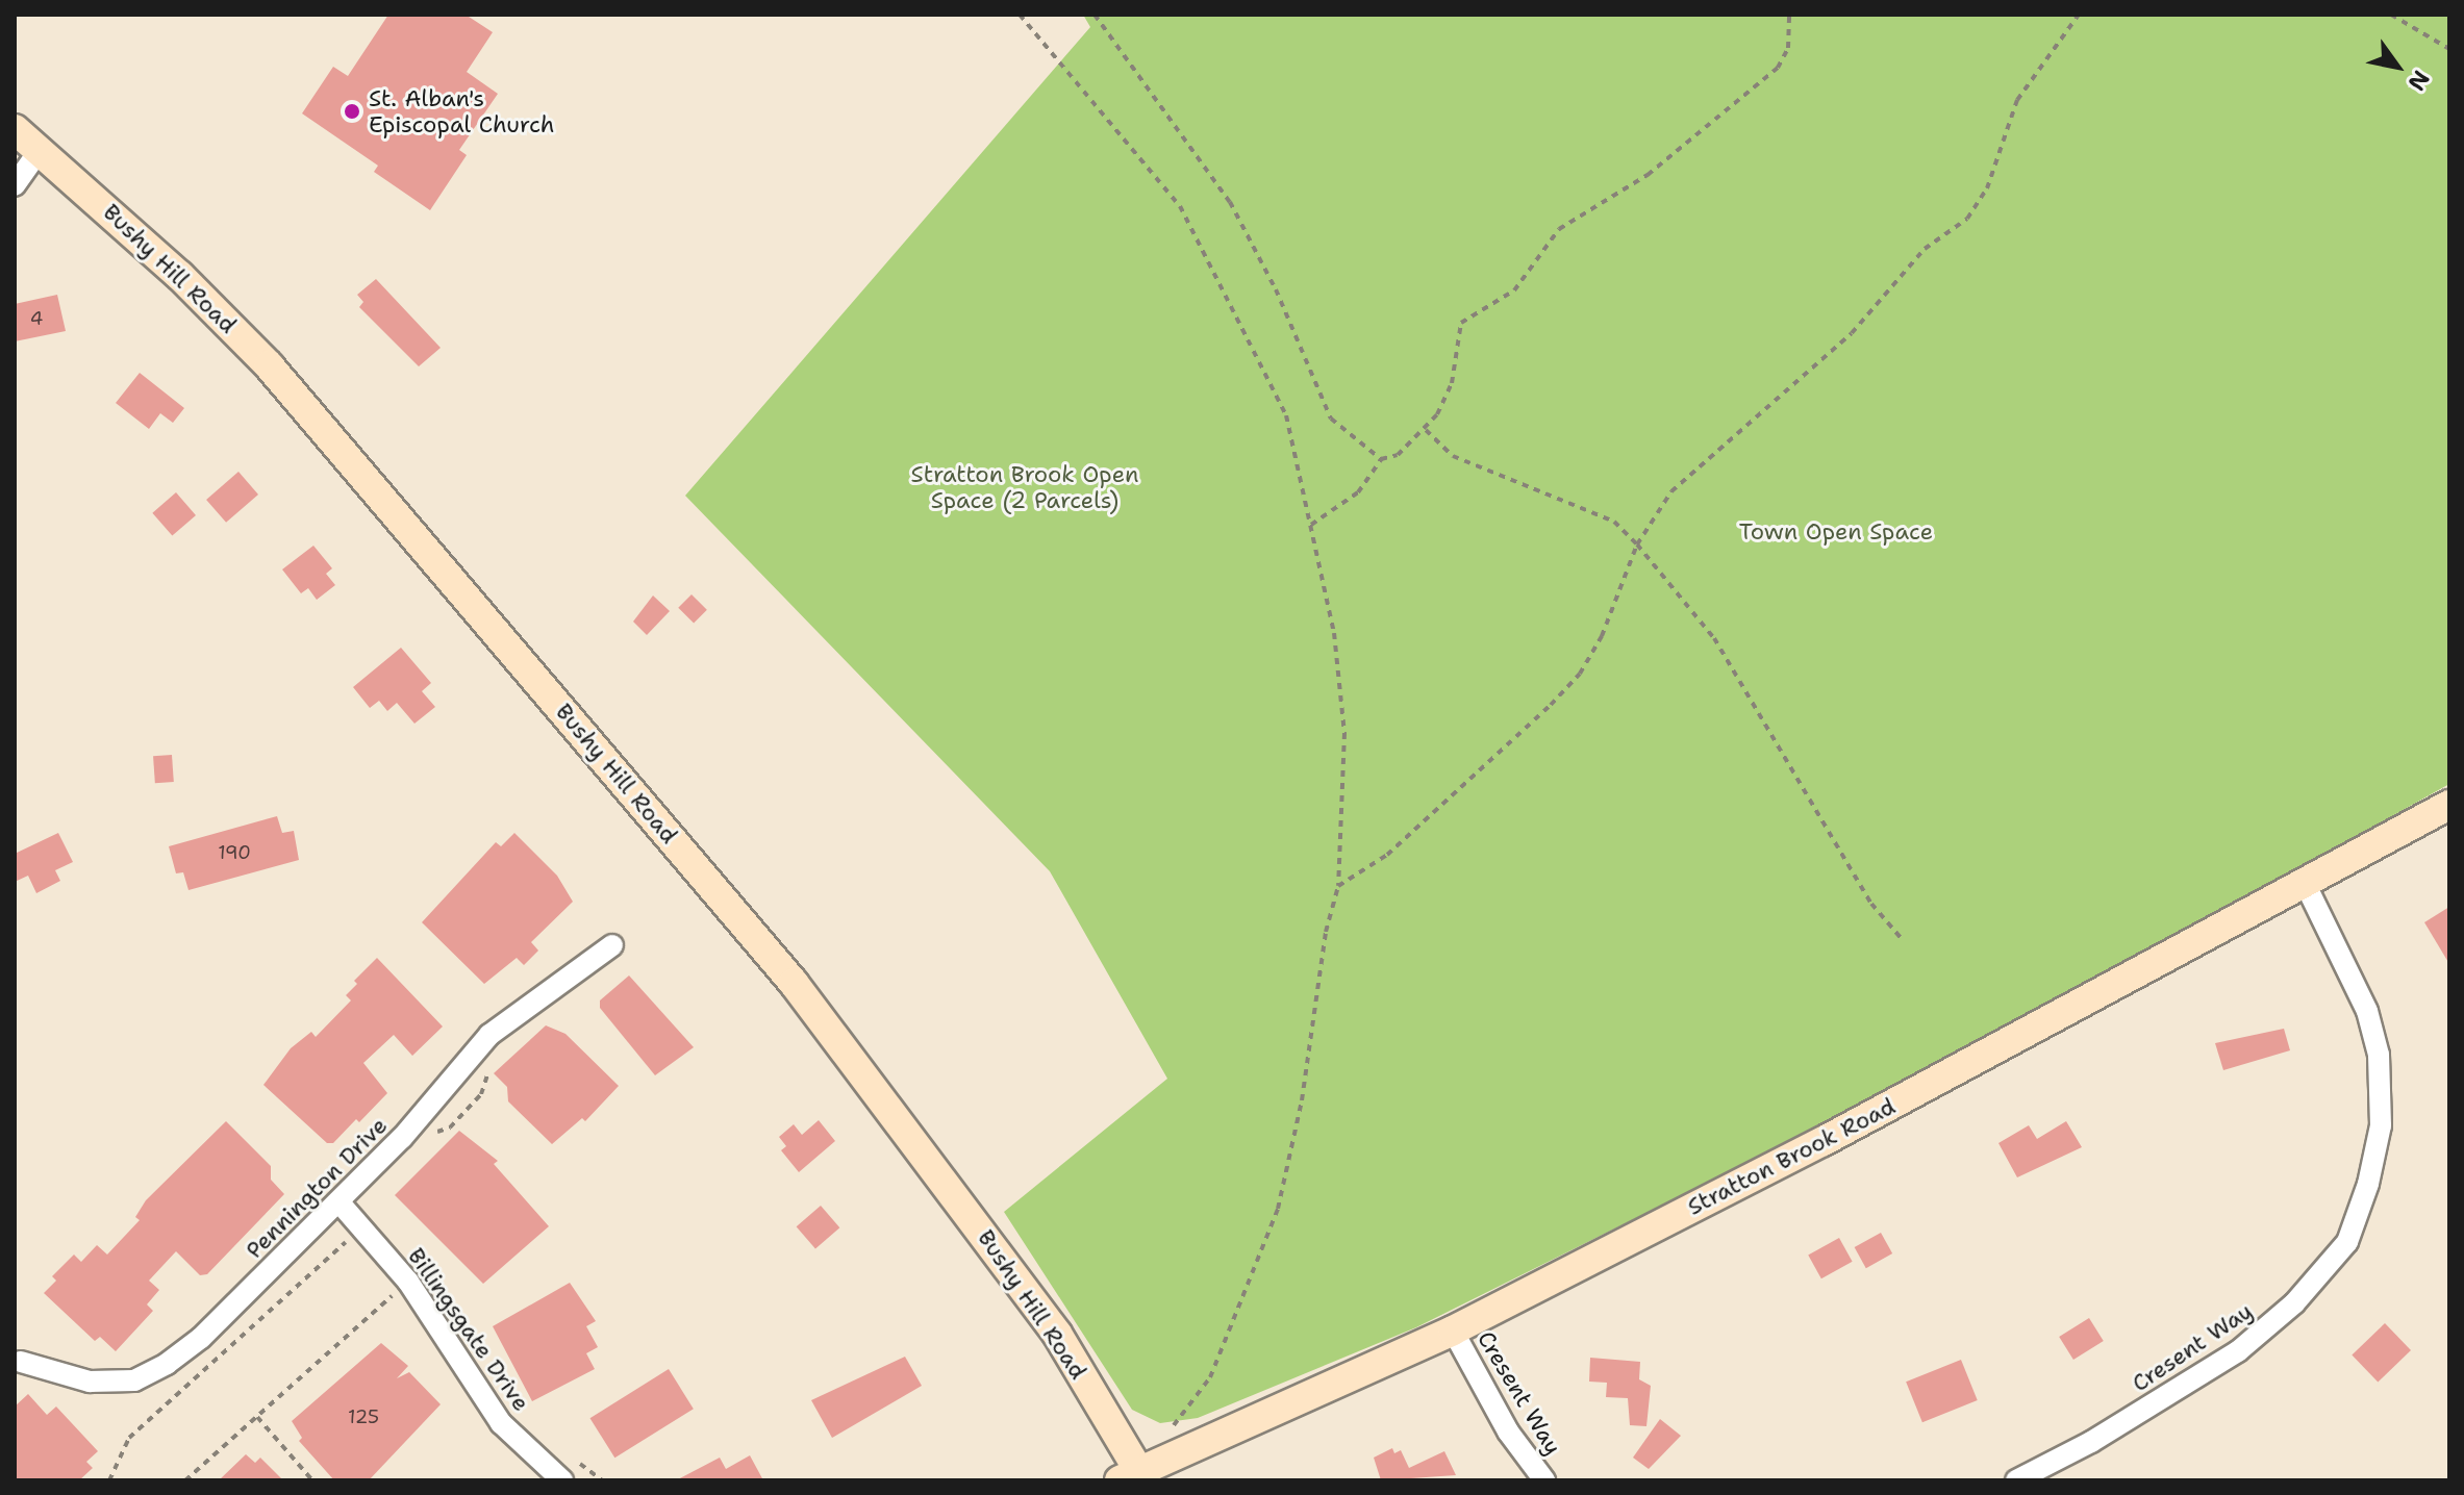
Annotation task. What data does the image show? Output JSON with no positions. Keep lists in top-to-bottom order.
{
  "streets": {
    "main road": ["Bushy Hill Road", "Stratton Brook Road"],
    "street": ["Pennington Drive", "Billingsgate Drive", "Cresent Way"]
  },
  "crossings": [
    ["Bushy Hill Road", "Stratton Brook Road"],
    ["Stratton Brook Road", "Cresent Way"],
    ["Pennington Drive", "Billingsgate Drive"]
  ],
  "parks": ["Stratton Brook Open Space (2 Parcels)", "Town Open Space"],
  "places": ["St. Alban's Episcopal Church"],
  "house_numbers": ["4", "190", "125"],
  "north": "bottom right"
}
